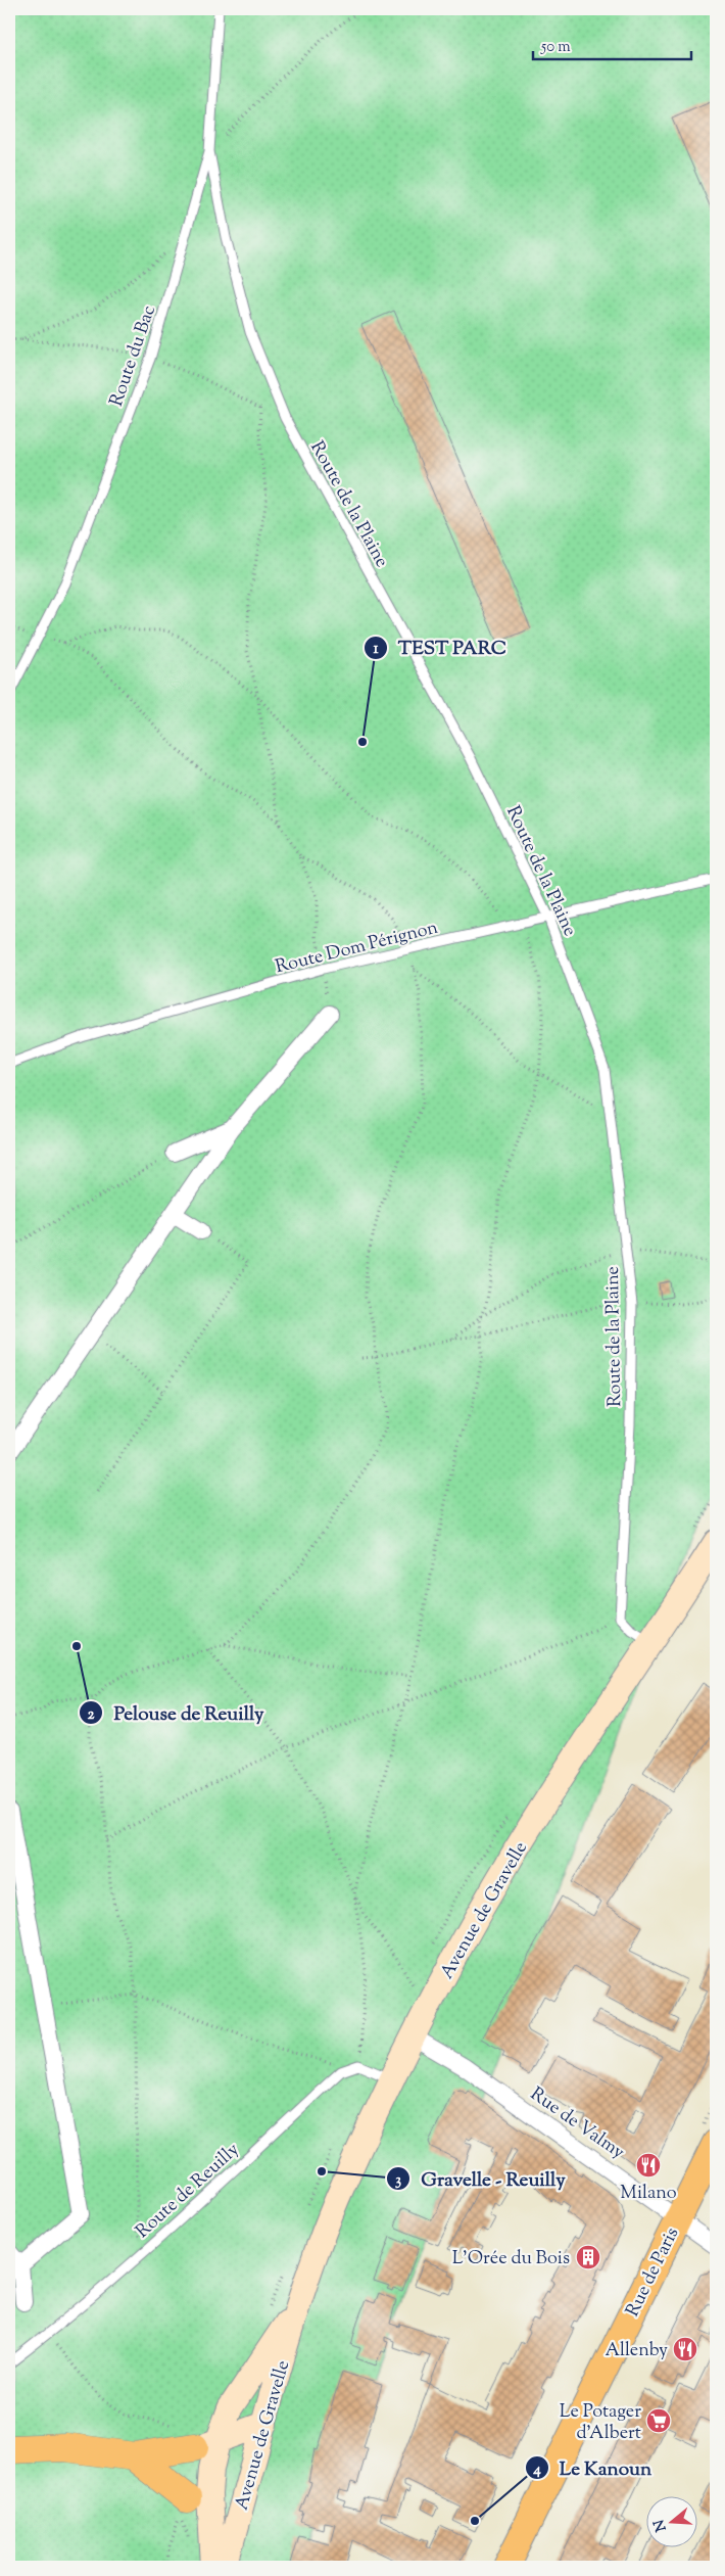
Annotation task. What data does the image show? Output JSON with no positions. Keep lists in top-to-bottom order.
{
  "streets": {
    "main road": ["Rue de Paris"],
    "street": ["Avenue de Gravelle", "Rue de Valmy"],
    "lane": [
      "Route du Bac",
      "Route de la Plaine",
      "Route Dom Pérignon",
      "Route de Reuilly"
    ]
  },
  "crossings": [
    ["Route du Bac", "Route de la Plaine"],
    ["Route de la Plaine", "Route Dom Pérignon"],
    ["Avenue de Gravelle", "Rue de Valmy"],
    ["Rue de Valmy", "Rue de Paris"]
  ],
  "places": {
    "other": [
      "TEST PARC",
      "Pelouse de Reuilly",
      "Gravelle - Reuilly",
      "Le Kanoun"
    ],
    "restaurant": ["Milano", "Allenby"],
    "building": ["L'Orée du Bois"],
    "supermarket": ["Le Potager d'Albert"]
  },
  "scale_bar": "50 m",
  "north": "left"
}
